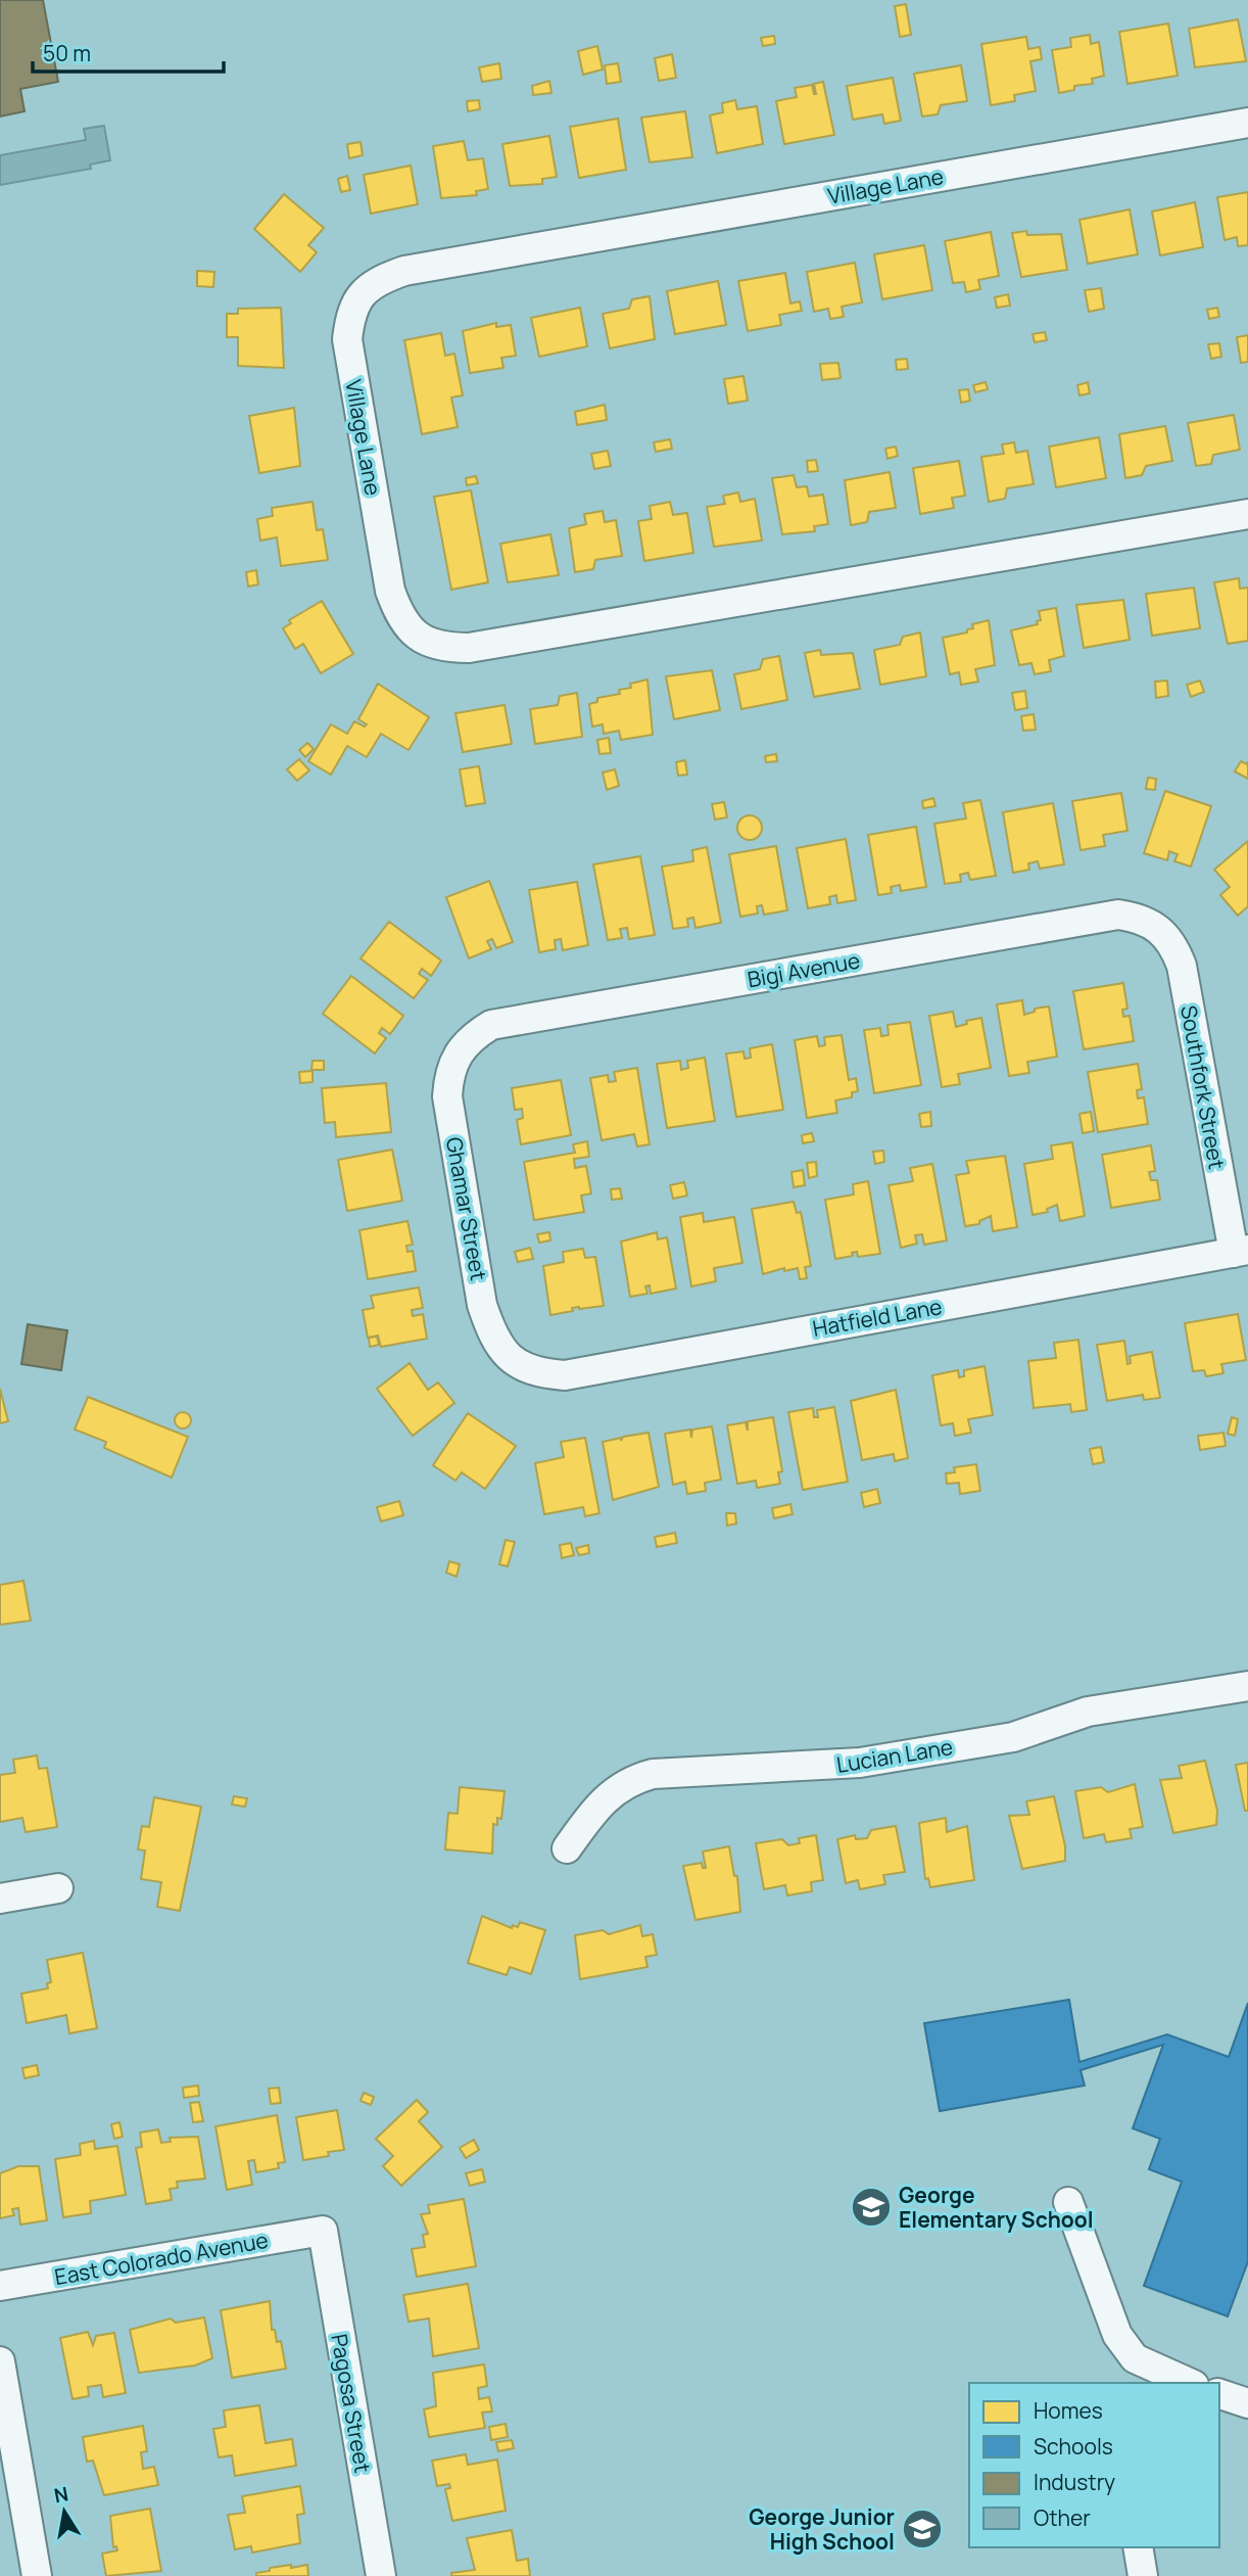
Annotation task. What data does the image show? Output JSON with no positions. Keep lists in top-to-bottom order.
{
  "streets": {
    "street": [
      "Village Lane",
      "Bigi Avenue",
      "Southfork Street",
      "Ghamar Street",
      "Hatfield Lane",
      "Lucian Lane",
      "East Colorado Avenue",
      "Pagosa Street"
    ]
  },
  "crossings": [
    ["Bigi Avenue", "Southfork Street"],
    ["Bigi Avenue", "Ghamar Street"],
    ["Southfork Street", "Hatfield Lane"],
    ["Ghamar Street", "Hatfield Lane"],
    ["East Colorado Avenue", "Pagosa Street"]
  ],
  "places": {
    "school or university": ["George Elementary School", "George Junior High School"]
  },
  "legend": [
    "Homes",
    "Schools",
    "Industry",
    "Other"
  ],
  "scale_bar": "50 m",
  "north": "top"
}
